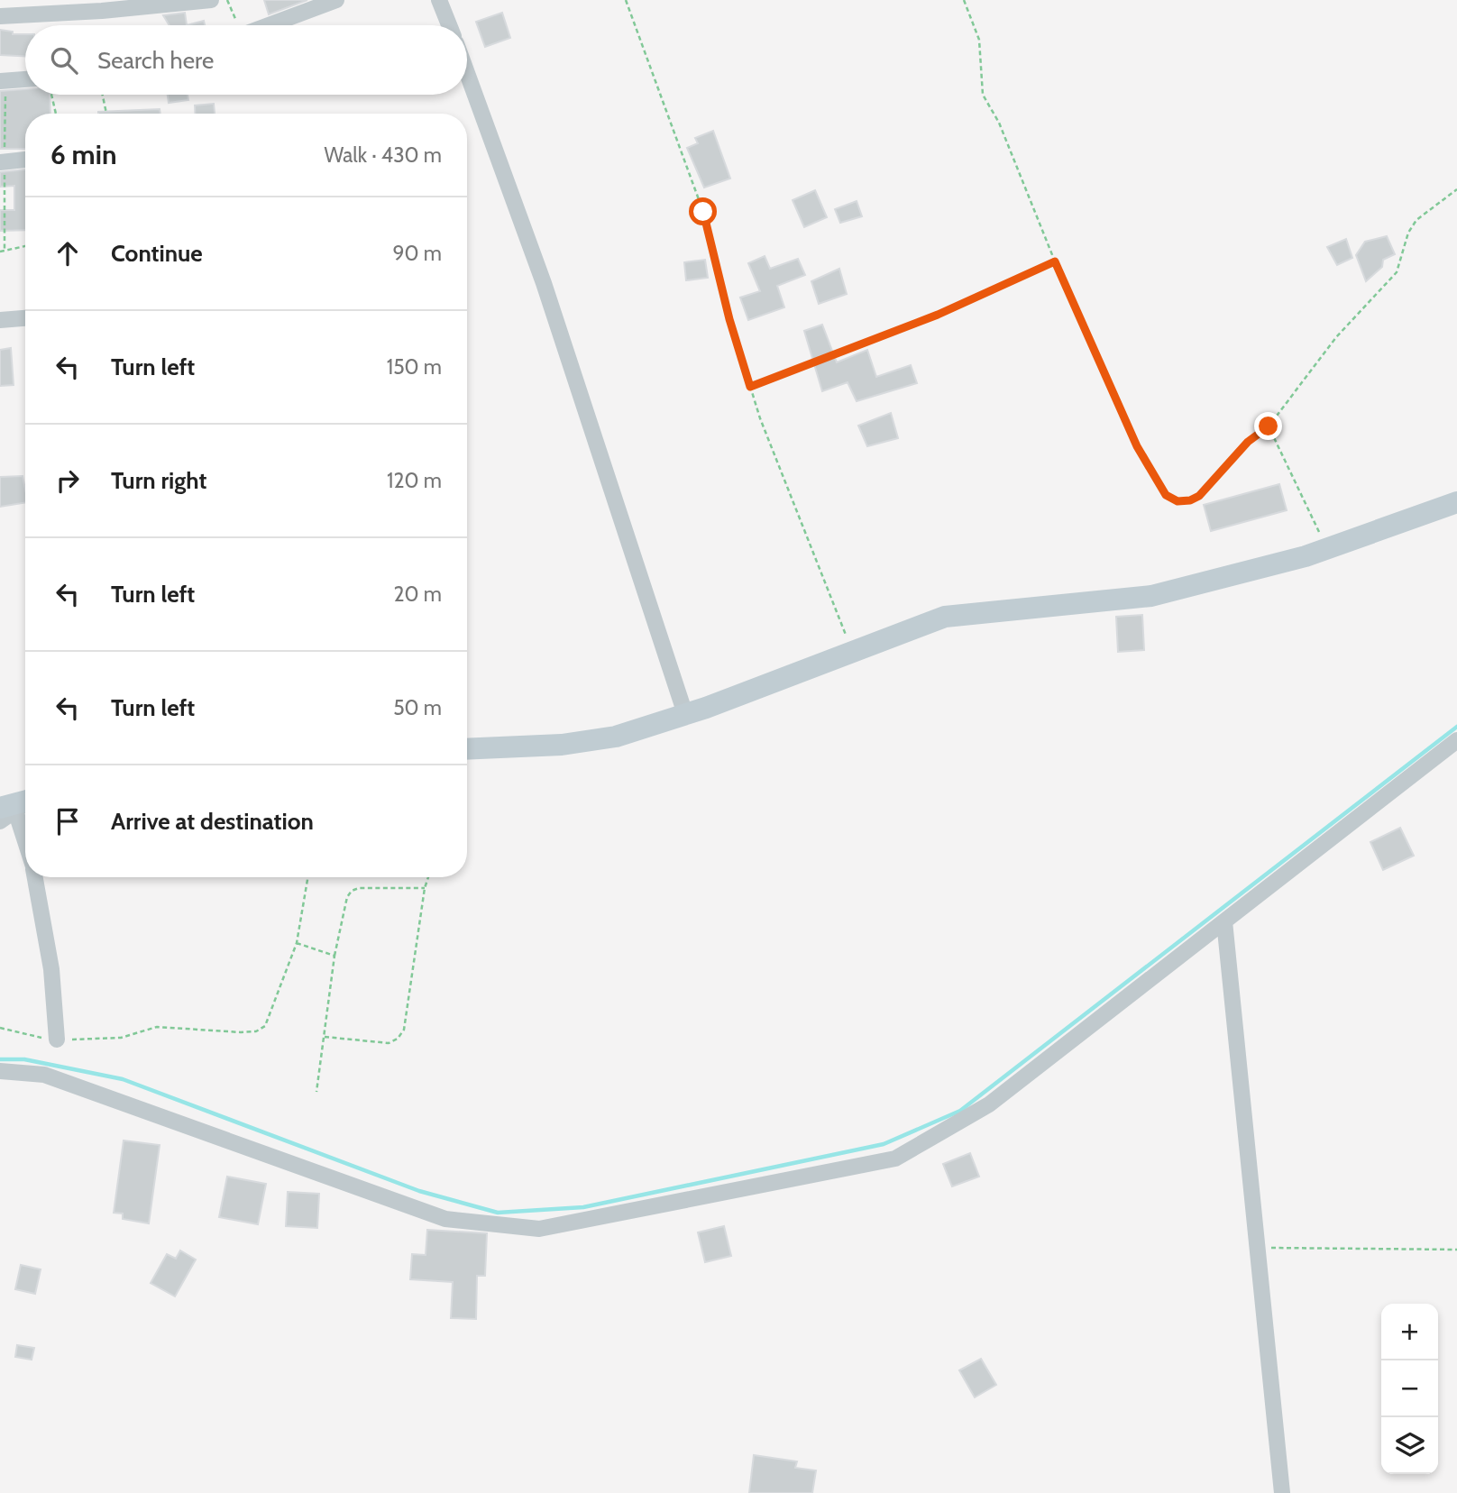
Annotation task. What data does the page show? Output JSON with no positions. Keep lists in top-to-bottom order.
{
  "page": {
    "search": "Search here",
    "heading": ["6 min", "Walk · 430 m"],
    "list": [
      ["Continue", "90 m"],
      ["Turn left", "150 m"],
      ["Turn right", "120 m"],
      ["Turn left", "20 m"],
      ["Turn left", "50 m"],
      "Arrive at destination"
    ],
    "map_buttons": ["+", "−"]
  }
}
